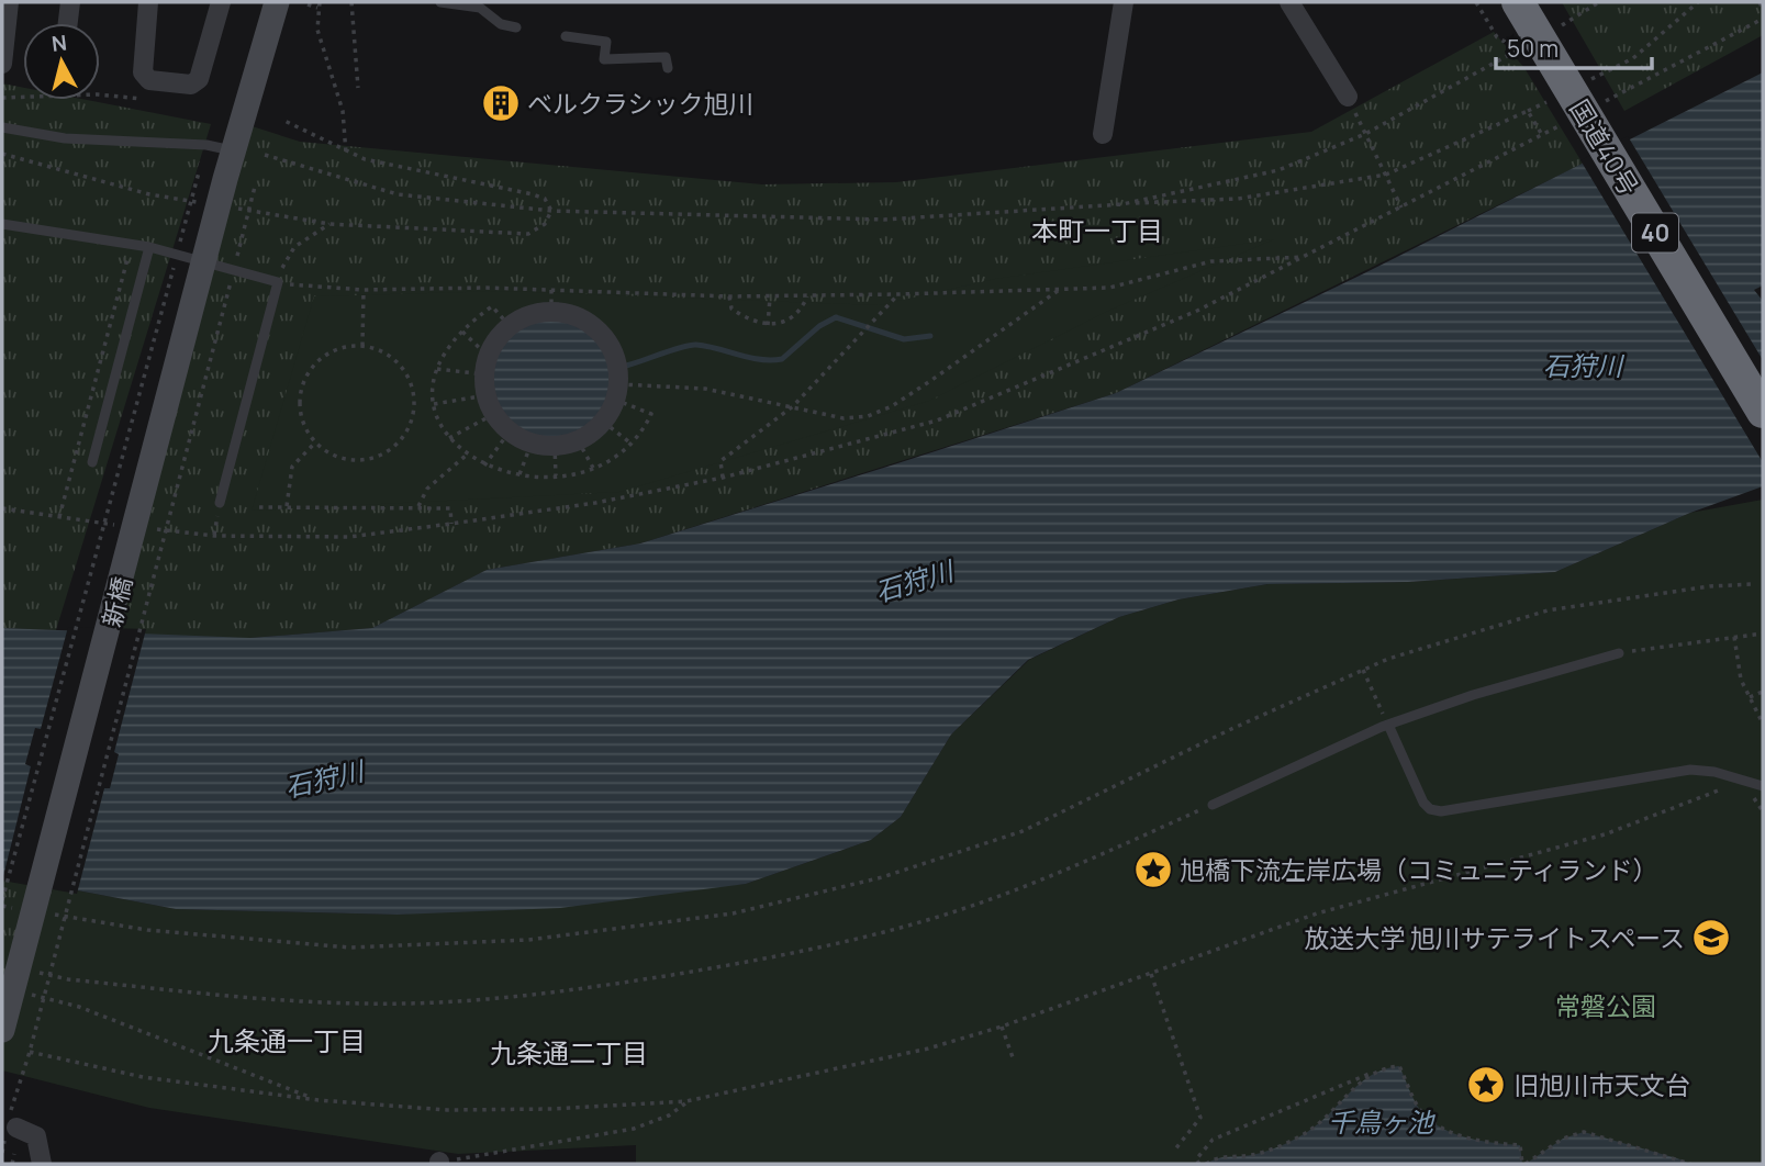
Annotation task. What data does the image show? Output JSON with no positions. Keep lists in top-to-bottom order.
{
  "streets": {
    "highway": ["国道40号", "40"],
    "street": ["新橋"]
  },
  "districts": ["本町一丁目", "九条通一丁目", "九条通二丁目"],
  "water": ["石狩川", "千鳥ヶ池"],
  "parks": ["常磐公園"],
  "places": {
    "building": ["ベルクラシック旭川"],
    "place": ["旭橋下流左岸広場（コミュニティランド）", "旧旭川市天文台"],
    "school or university": ["放送大学 旭川サテライトスペース"]
  },
  "scale_bar": "50 m",
  "north": "top"
}
